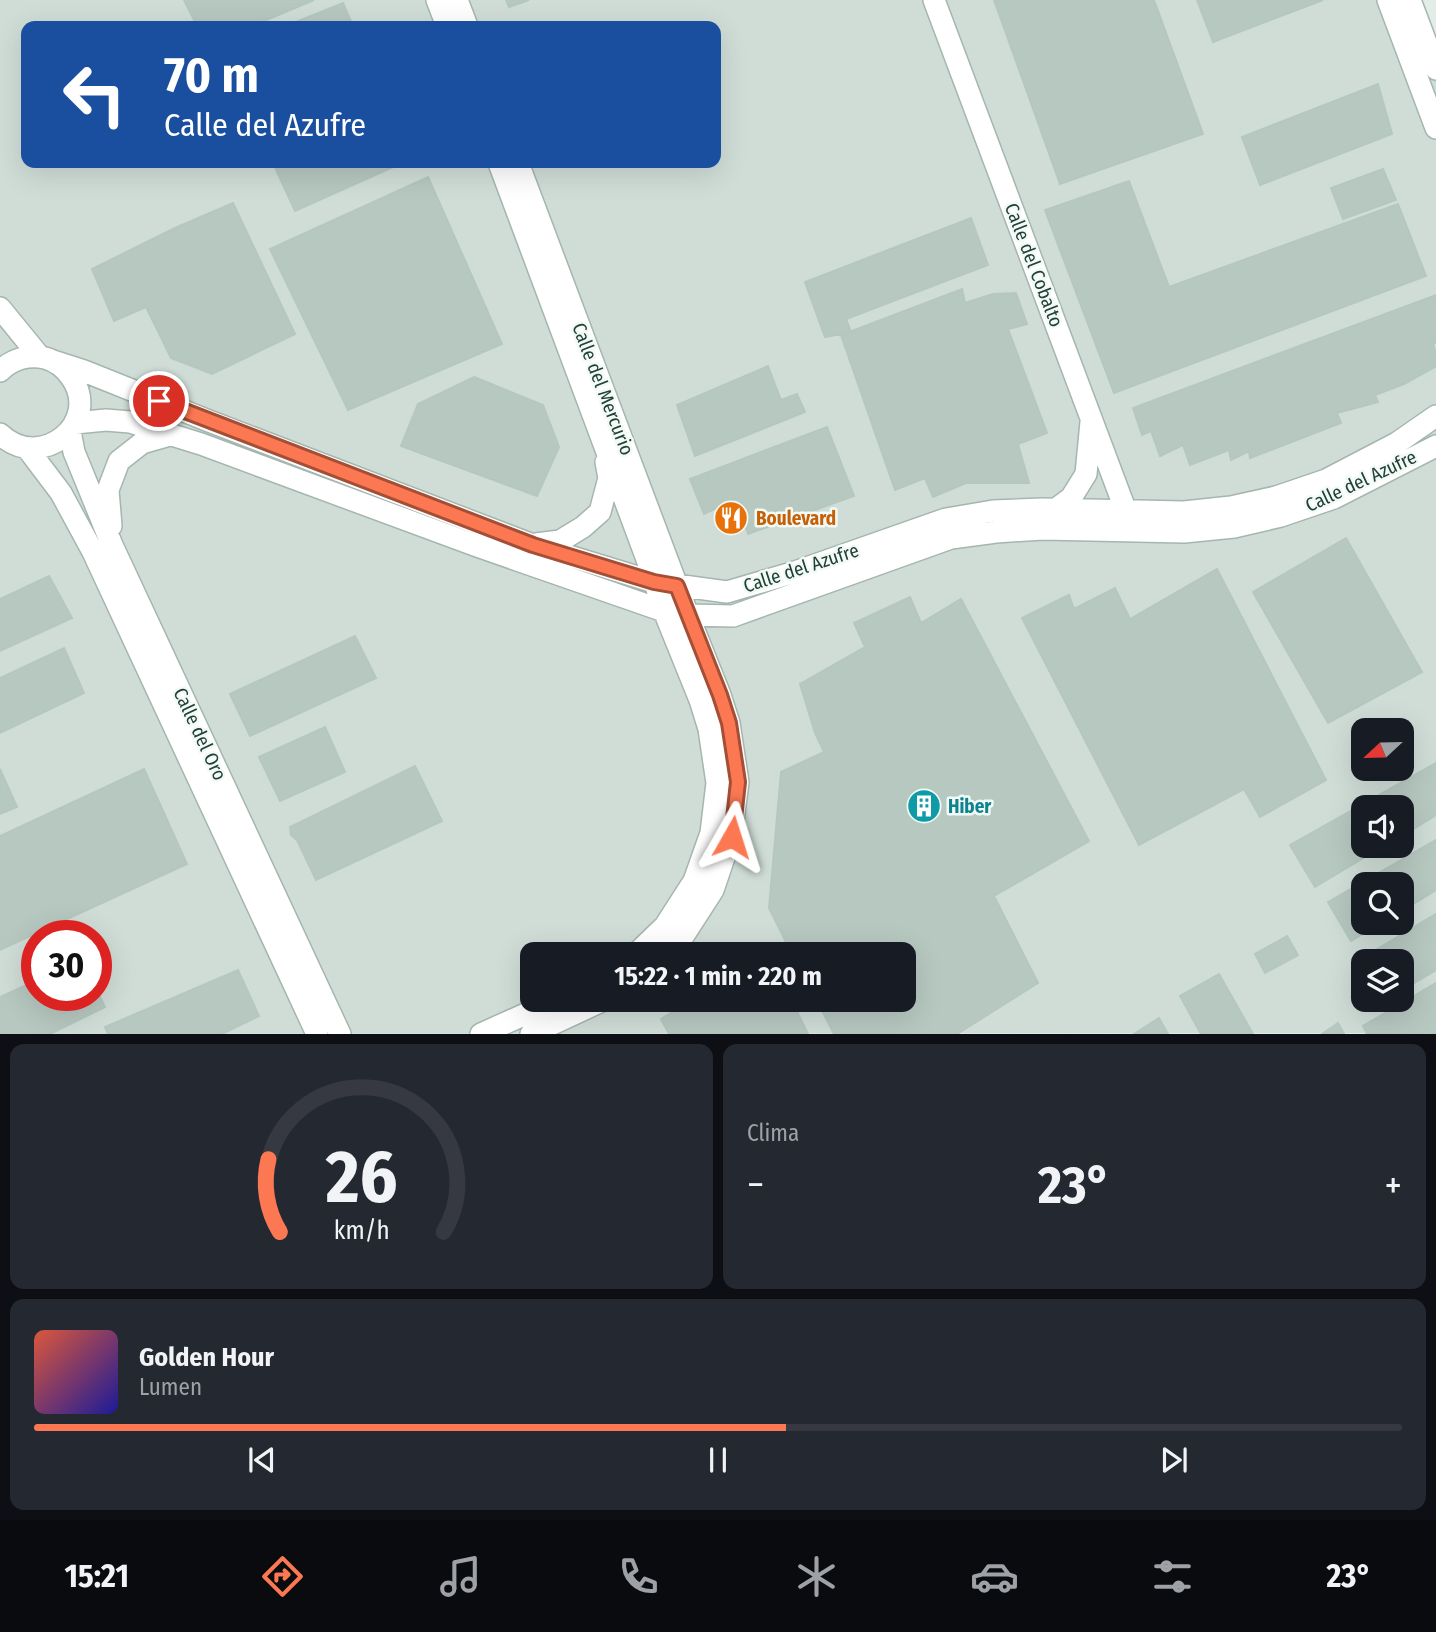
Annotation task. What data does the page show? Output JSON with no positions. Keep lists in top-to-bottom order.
{
  "streets": {
    "street": [
      "Calle del Cobalto",
      "Calle del Mercurio",
      "Calle del Azufre",
      "Calle del Oro"
    ]
  },
  "crossings": [
    ["Calle del Cobalto", "Calle del Azufre"],
    ["Calle del Mercurio", "Calle del Azufre"],
    ["Calle del Azufre", "Calle del Oro"]
  ],
  "places": {
    "restaurant": ["Boulevard"],
    "building": ["Hiber"]
  },
  "north": "left",
  "page": {
    "turn": ["70 m", "Calle del Azufre"],
    "limit": "30",
    "trip": "15:22 · 1 min · 220 m",
    "tile": "Clima",
    "heat": ["−", "23°", "+"],
    "song": ["Golden Hour", "Lumen"],
    "tabs": ["15:21", "23°"],
    "gauge": ["26", "km/h"]
  }
}
